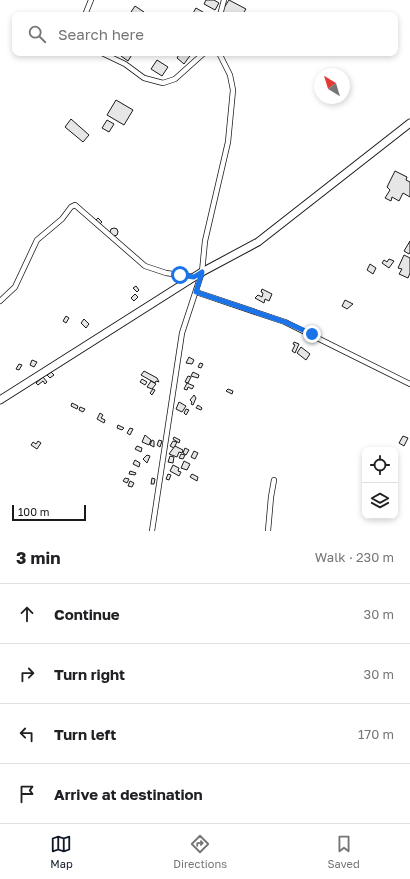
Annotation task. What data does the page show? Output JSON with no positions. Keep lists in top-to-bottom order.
{
  "scale_bar": "100 m",
  "north": "top left",
  "page": {
    "search": "Search here",
    "scale": "100 m",
    "heading": ["3 min", "Walk · 230 m"],
    "list": [
      ["Continue", "30 m"],
      ["Turn right", "30 m"],
      ["Turn left", "170 m"],
      "Arrive at destination"
    ],
    "nav": ["Map", "Directions", "Saved"]
  }
}
